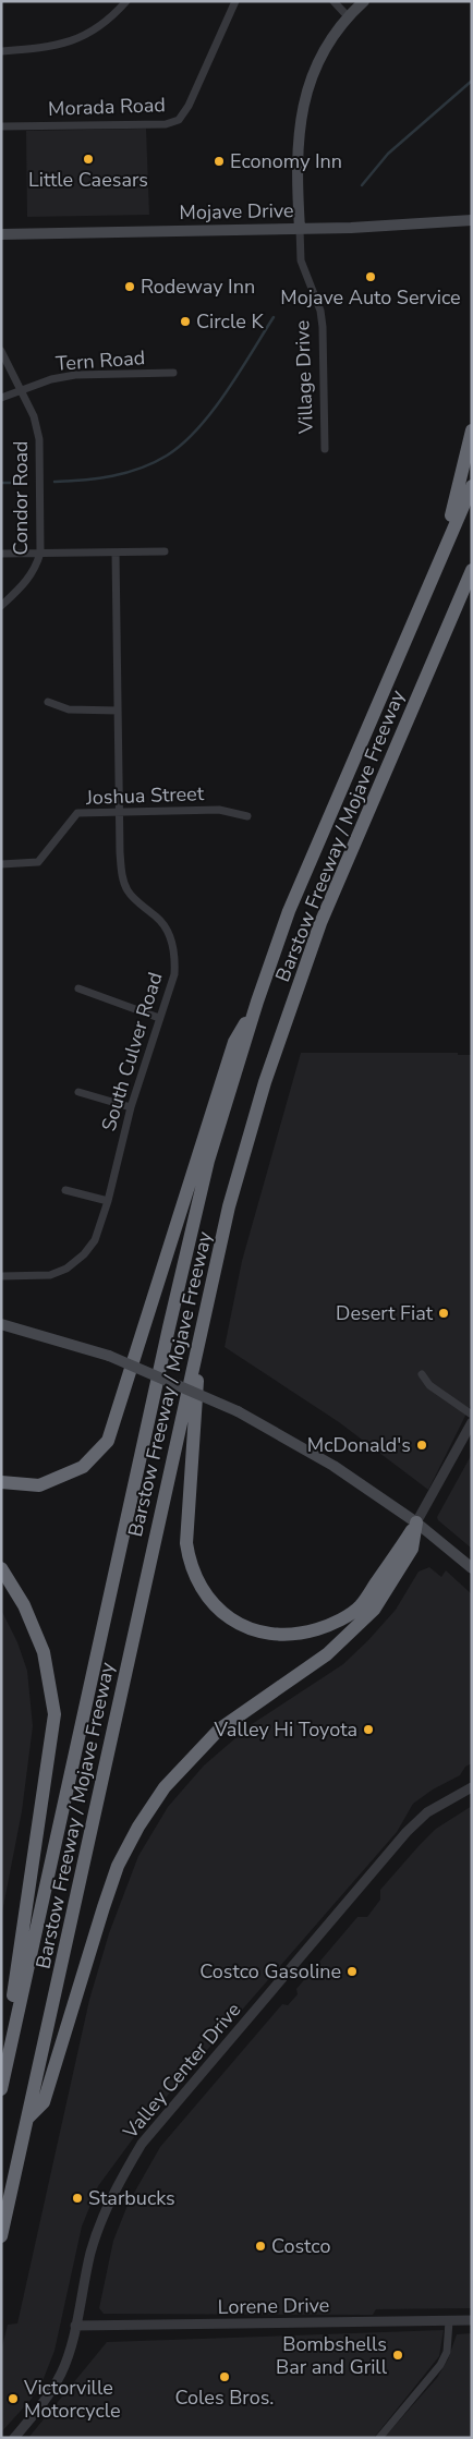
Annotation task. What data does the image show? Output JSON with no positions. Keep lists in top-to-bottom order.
{
  "streets": {
    "highway": ["Barstow Freeway / Mojave Freeway"],
    "main road": ["Mojave Drive", "Village Drive"],
    "street": [
      "Morada Road",
      "Tern Road",
      "Condor Road",
      "Joshua Street",
      "South Culver Road",
      "Valley Center Drive",
      "Lorene Drive"
    ]
  },
  "crossings": [
    ["Mojave Drive", "Village Drive"],
    ["Tern Road", "Condor Road"],
    ["Joshua Street", "South Culver Road"],
    ["Valley Center Drive", "Lorene Drive"]
  ],
  "places": [
    "Little Caesars",
    "Economy Inn",
    "Mojave Auto Service",
    "Rodeway Inn",
    "Circle K",
    "Desert Fiat",
    "McDonald's",
    "Valley Hi Toyota",
    "Costco Gasoline",
    "Starbucks",
    "Costco",
    "Bombshells Bar and Grill",
    "Coles Bros.",
    "Victorville Motorcycle"
  ]
}
